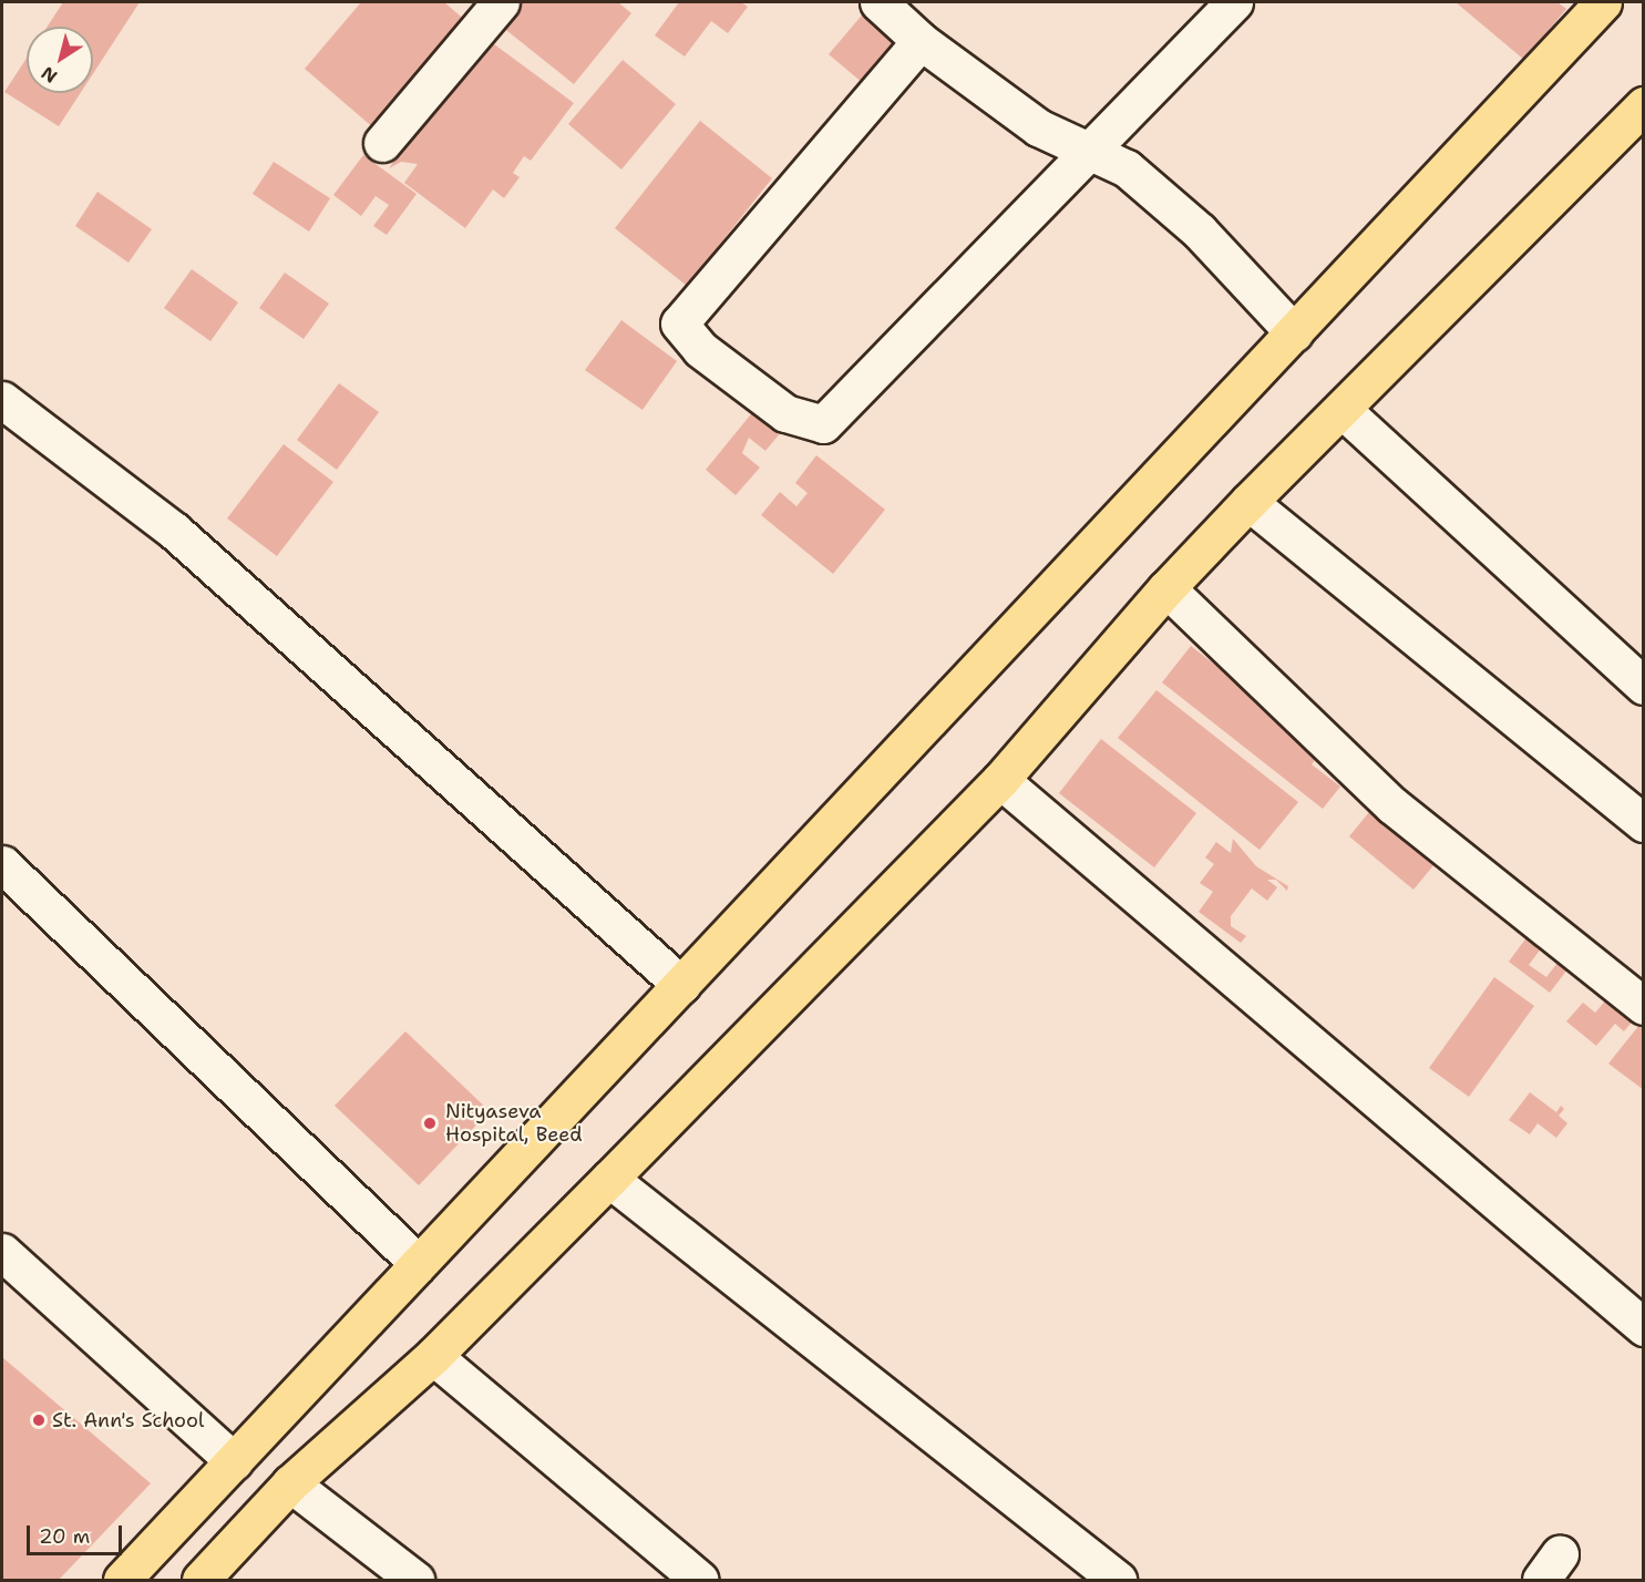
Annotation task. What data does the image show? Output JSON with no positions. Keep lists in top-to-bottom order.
{
  "places": ["Nityaseva Hospital, Beed", "St. Ann's School"],
  "scale_bar": "20 m",
  "north": "bottom left"
}
